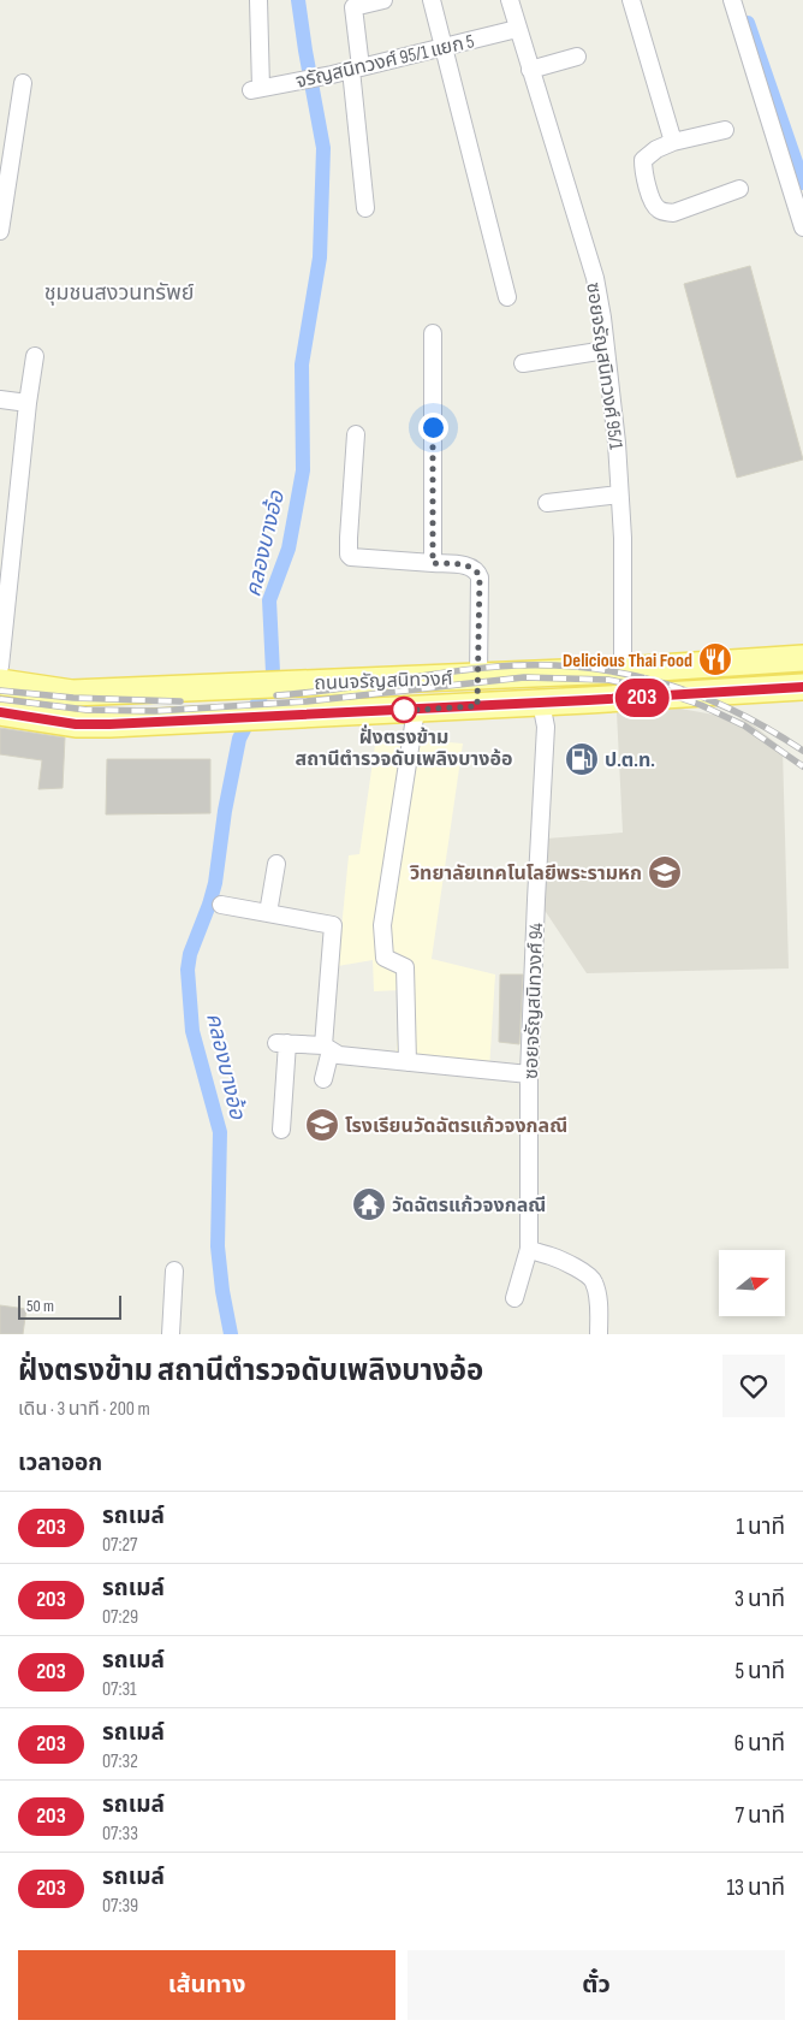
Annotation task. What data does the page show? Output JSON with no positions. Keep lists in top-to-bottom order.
{
  "streets": {
    "main road": ["ถนนจรัญสนิทวงศ์"],
    "street": ["จรัญสนิทวงศ์ 95/1 แยก 5", "ซอยจรัญสนิทวงศ์ 95/1", "ซอยจรัญสนิทวงศ์ 94"]
  },
  "crossings": [
    ["จรัญสนิทวงศ์ 95/1 แยก 5", "ซอยจรัญสนิทวงศ์ 95/1"],
    ["ซอยจรัญสนิทวงศ์ 95/1", "ถนนจรัญสนิทวงศ์"],
    ["ถนนจรัญสนิทวงศ์", "ซอยจรัญสนิทวงศ์ 94"]
  ],
  "districts": ["ชุมชนสงวนทรัพย์"],
  "water": ["คลองบางอ้อ"],
  "places": {
    "restaurant": ["Delicious Thai Food"],
    "other": ["ฝั่งตรงข้าม สถานีตำรวจดับเพลิงบางอ้อ"],
    "fuel station": ["ป.ต.ท."],
    "school or university": ["วิทยาลัยเทคโนโลยีพระรามหก", "โรงเรียนวัดฉัตรแก้วจงกลณี"],
    "temple": ["วัดฉัตรแก้วจงกลณี"]
  },
  "lines": ["bus line 203"],
  "scale_bar": "50 m",
  "north": "right",
  "page": {
    "on_map": "203",
    "scale": "50 m",
    "heading": [
      ["ฝั่งตรงข้าม สถานีตำรวจดับเพลิงบางอ้อ", "เดิน · 3 นาที · 200 m"],
      "เวลาออก"
    ],
    "list": [
      {
        "mark": "203",
        "name": "รถเมล์",
        "note": "07:27",
        "value": "1 นาที"
      },
      {
        "mark": "203",
        "name": "รถเมล์",
        "note": "07:29",
        "value": "3 นาที"
      },
      {
        "mark": "203",
        "name": "รถเมล์",
        "note": "07:31",
        "value": "5 นาที"
      },
      {
        "mark": "203",
        "name": "รถเมล์",
        "note": "07:32",
        "value": "6 นาที"
      },
      {
        "mark": "203",
        "name": "รถเมล์",
        "note": "07:33",
        "value": "7 นาที"
      },
      {
        "mark": "203",
        "name": "รถเมล์",
        "note": "07:39",
        "value": "13 นาที"
      }
    ],
    "buttons": ["เส้นทาง", "ตั๋ว"]
  }
}
